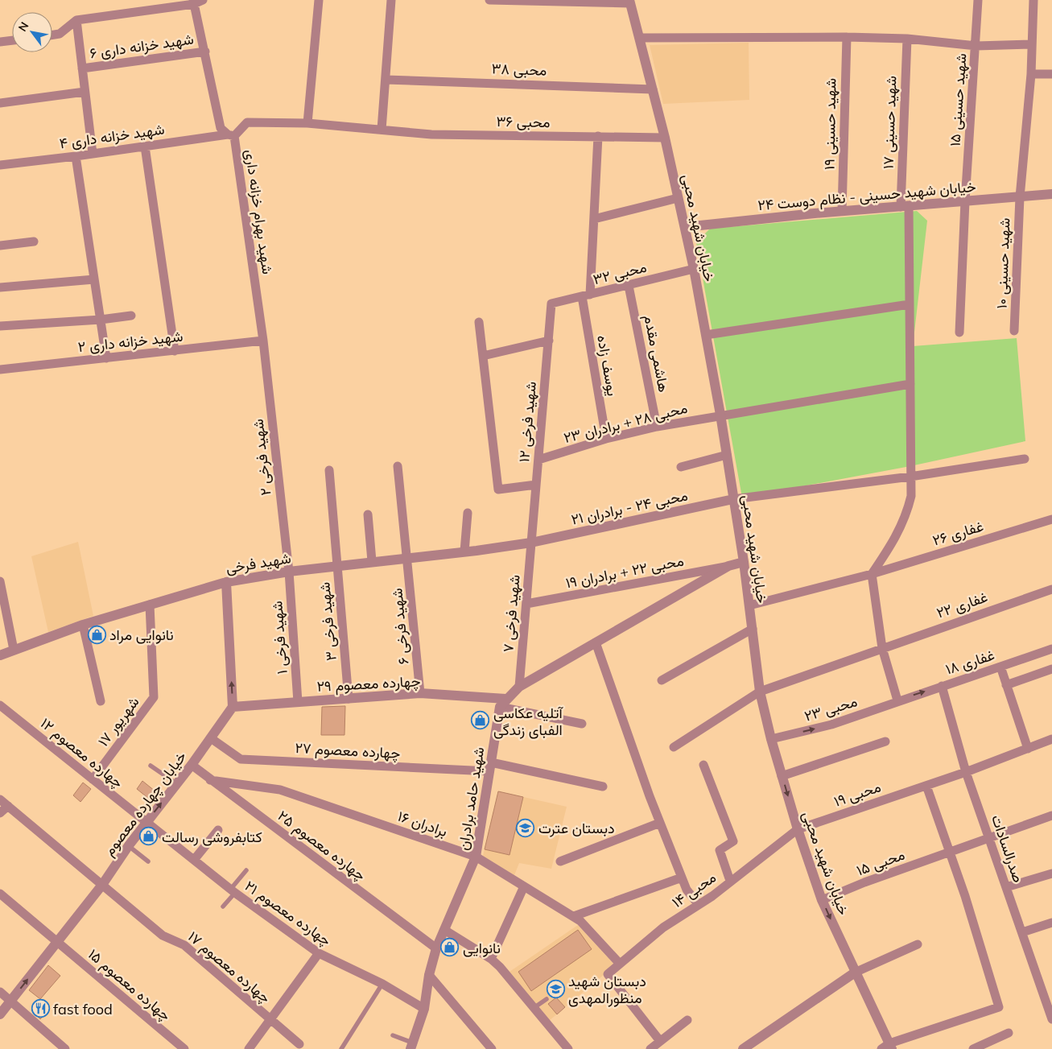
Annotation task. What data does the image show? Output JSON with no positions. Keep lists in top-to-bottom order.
{
  "streets": {
    "street": [
      "شهید خزانه داری ۶",
      "محبی ۳۸",
      "شهید حسینی ۱۵",
      "محبی ۳۶",
      "شهید حسینی ۱۷",
      "شهید حسینی ۱۹",
      "شهید خزانه داری ۴",
      "خیابان شهید حسینی - نظام دوست ۲۴",
      "شهید بهرام خزانه داری",
      "خیابان شهید محبی",
      "شهید حسینی ۱۰",
      "محبی ۳۲",
      "شهید خزانه داری ۲",
      "هاشمی مقدم",
      "یوسف زاده",
      "شهید فرخی ۱۲",
      "محبی ۲۸ + برادران ۲۳",
      "شهید فرخی ۲",
      "محبی ۲۴ - برادران ۲۱",
      "غفاری ۲۶",
      "شهید فرخی",
      "محبی ۲۲ + برادران ۱۹",
      "غفاری ۲۲",
      "شهید فرخی ۷",
      "شهید فرخی ۳",
      "شهید فرخی ۶",
      "شهید فرخی ۱",
      "غفاری ۱۸",
      "چهارده معصوم ۲۹",
      "محبی ۲۳",
      "۱۷ شهریور",
      "چهارده معصوم ۲۷",
      "چهارده معصوم ۱۲",
      "محبی ۱۹",
      "شهید حامد برادران",
      "خیابان چهارده معصوم",
      "برادران ۱۶",
      "چهارده معصوم ۲۵",
      "صدرالسادات",
      "محبی ۱۵",
      "محبی ۱۴",
      "چهارده معصوم ۲۱",
      "چهارده معصوم ۱۷",
      "چهارده معصوم ۱۵"
    ]
  },
  "crossings": [
    ["شهید خزانه داری ۶", "شهید بهرام خزانه داری"],
    ["محبی ۳۸", "خیابان شهید محبی"],
    ["شهید حسینی ۱۵", "خیابان شهید حسینی - نظام دوست ۲۴"],
    ["محبی ۳۶", "شهید خزانه داری ۴"],
    ["محبی ۳۶", "شهید بهرام خزانه داری"],
    ["محبی ۳۶", "خیابان شهید محبی"],
    ["محبی ۳۶", "یوسف زاده"],
    ["شهید حسینی ۱۷", "خیابان شهید حسینی - نظام دوست ۲۴"],
    ["شهید حسینی ۱۷", "محبی ۲۸ + برادران ۲۳"],
    ["شهید حسینی ۱۷", "غفاری ۲۶"],
    ["شهید حسینی ۱۹", "خیابان شهید حسینی - نظام دوست ۲۴"],
    ["شهید خزانه داری ۴", "شهید بهرام خزانه داری"],
    ["خیابان شهید حسینی - نظام دوست ۲۴", "خیابان شهید محبی"],
    ["خیابان شهید حسینی - نظام دوست ۲۴", "شهید حسینی ۱۰"],
    ["شهید بهرام خزانه داری", "شهید خزانه داری ۲"],
    ["شهید بهرام خزانه داری", "شهید فرخی ۲"],
    ["خیابان شهید محبی", "محبی ۳۲"],
    ["خیابان شهید محبی", "محبی ۲۸ + برادران ۲۳"],
    ["خیابان شهید محبی", "محبی ۲۴ - برادران ۲۱"],
    ["خیابان شهید محبی", "غفاری ۲۶"],
    ["خیابان شهید محبی", "غفاری ۲۲"],
    ["خیابان شهید محبی", "محبی ۲۳"],
    ["خیابان شهید محبی", "محبی ۱۹"],
    ["خیابان شهید محبی", "محبی ۱۵"],
    ["خیابان شهید محبی", "محبی ۱۴"],
    ["محبی ۳۲", "هاشمی مقدم"],
    ["محبی ۳۲", "یوسف زاده"],
    ["محبی ۳۲", "شهید فرخی ۱۲"],
    ["شهید خزانه داری ۲", "شهید فرخی ۲"],
    ["هاشمی مقدم", "محبی ۲۸ + برادران ۲۳"],
    ["یوسف زاده", "محبی ۲۸ + برادران ۲۳"],
    ["شهید فرخی ۱۲", "محبی ۲۸ + برادران ۲۳"],
    ["شهید فرخی ۱۲", "محبی ۲۴ - برادران ۲۱"],
    ["شهید فرخی ۱۲", "شهید فرخی"],
    ["شهید فرخی ۱۲", "شهید فرخی ۷"],
    ["شهید فرخی ۲", "شهید فرخی"],
    ["شهید فرخی ۲", "شهید فرخی ۱"],
    ["محبی ۲۴ - برادران ۲۱", "شهید فرخی"],
    ["محبی ۲۴ - برادران ۲۱", "شهید فرخی ۷"],
    ["شهید فرخی", "شهید فرخی ۷"],
    ["شهید فرخی", "شهید فرخی ۳"],
    ["شهید فرخی", "شهید فرخی ۶"],
    ["شهید فرخی", "شهید فرخی ۱"],
    ["شهید فرخی", "۱۷ شهریور"],
    ["محبی ۲۲ + برادران ۱۹", "شهید فرخی ۷"],
    ["شهید فرخی ۳", "چهارده معصوم ۲۹"],
    ["شهید فرخی ۶", "چهارده معصوم ۲۹"],
    ["شهید فرخی ۱", "چهارده معصوم ۲۹"],
    ["غفاری ۱۸", "محبی ۲۳"],
    ["غفاری ۱۸", "صدرالسادات"],
    ["چهارده معصوم ۲۹", "شهید حامد برادران"],
    ["چهارده معصوم ۲۹", "خیابان چهارده معصوم"],
    ["۱۷ شهریور", "چهارده معصوم ۱۲"],
    ["چهارده معصوم ۲۷", "شهید حامد برادران"],
    ["چهارده معصوم ۲۷", "خیابان چهارده معصوم"],
    ["چهارده معصوم ۱۲", "خیابان چهارده معصوم"],
    ["چهارده معصوم ۱۲", "چهارده معصوم ۲۱"],
    ["محبی ۱۹", "صدرالسادات"],
    ["محبی ۱۹", "محبی ۱۴"],
    ["شهید حامد برادران", "برادران ۱۶"],
    ["شهید حامد برادران", "چهارده معصوم ۲۵"],
    ["شهید حامد برادران", "چهارده معصوم ۲۱"],
    ["خیابان چهارده معصوم", "چهارده معصوم ۲۵"],
    ["خیابان چهارده معصوم", "چهارده معصوم ۲۱"],
    ["خیابان چهارده معصوم", "چهارده معصوم ۱۷"],
    ["خیابان چهارده معصوم", "چهارده معصوم ۱۵"],
    ["برادران ۱۶", "چهارده معصوم ۲۵"],
    ["برادران ۱۶", "محبی ۱۴"],
    ["صدرالسادات", "محبی ۱۵"]
  ],
  "places": {
    "shop": [
      "نانوایی مراد",
      "آتلیه عکاسی الفبای زندگی",
      "کتابفروشی رسالت",
      "نانوایی"
    ],
    "school or university": ["دبستان عترت", "دبستان شهید منظورالمهدی"],
    "restaurant": ["fast food"]
  },
  "north": "top left"
}
